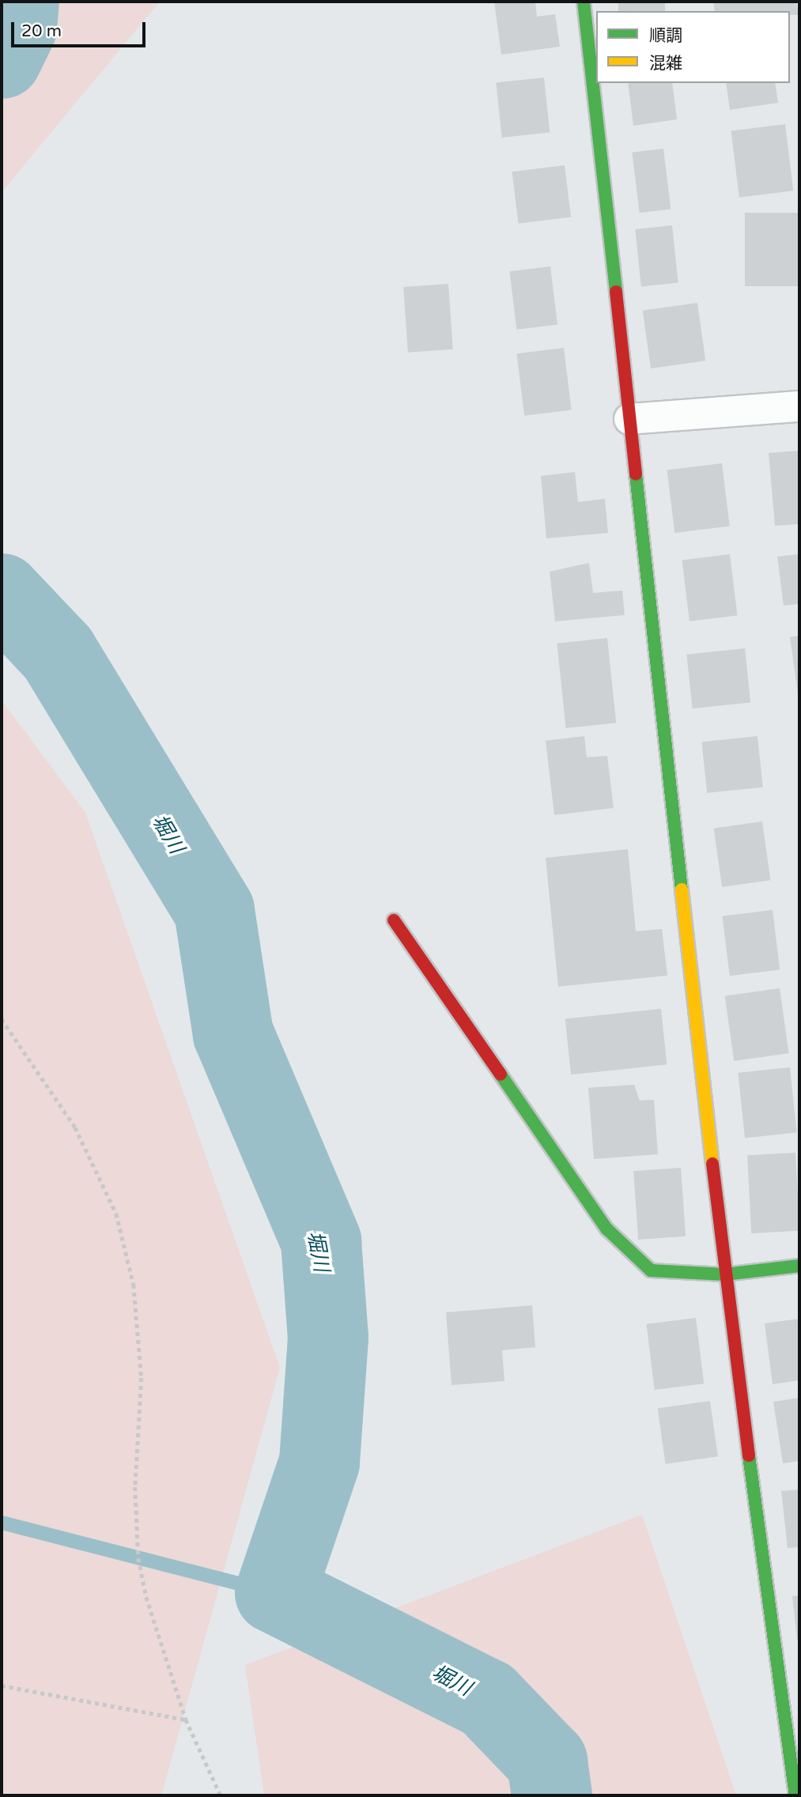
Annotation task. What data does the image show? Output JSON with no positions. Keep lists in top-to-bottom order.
{
  "water": ["堀川"],
  "legend": ["順調", "混雑"],
  "scale_bar": "20 m"
}
